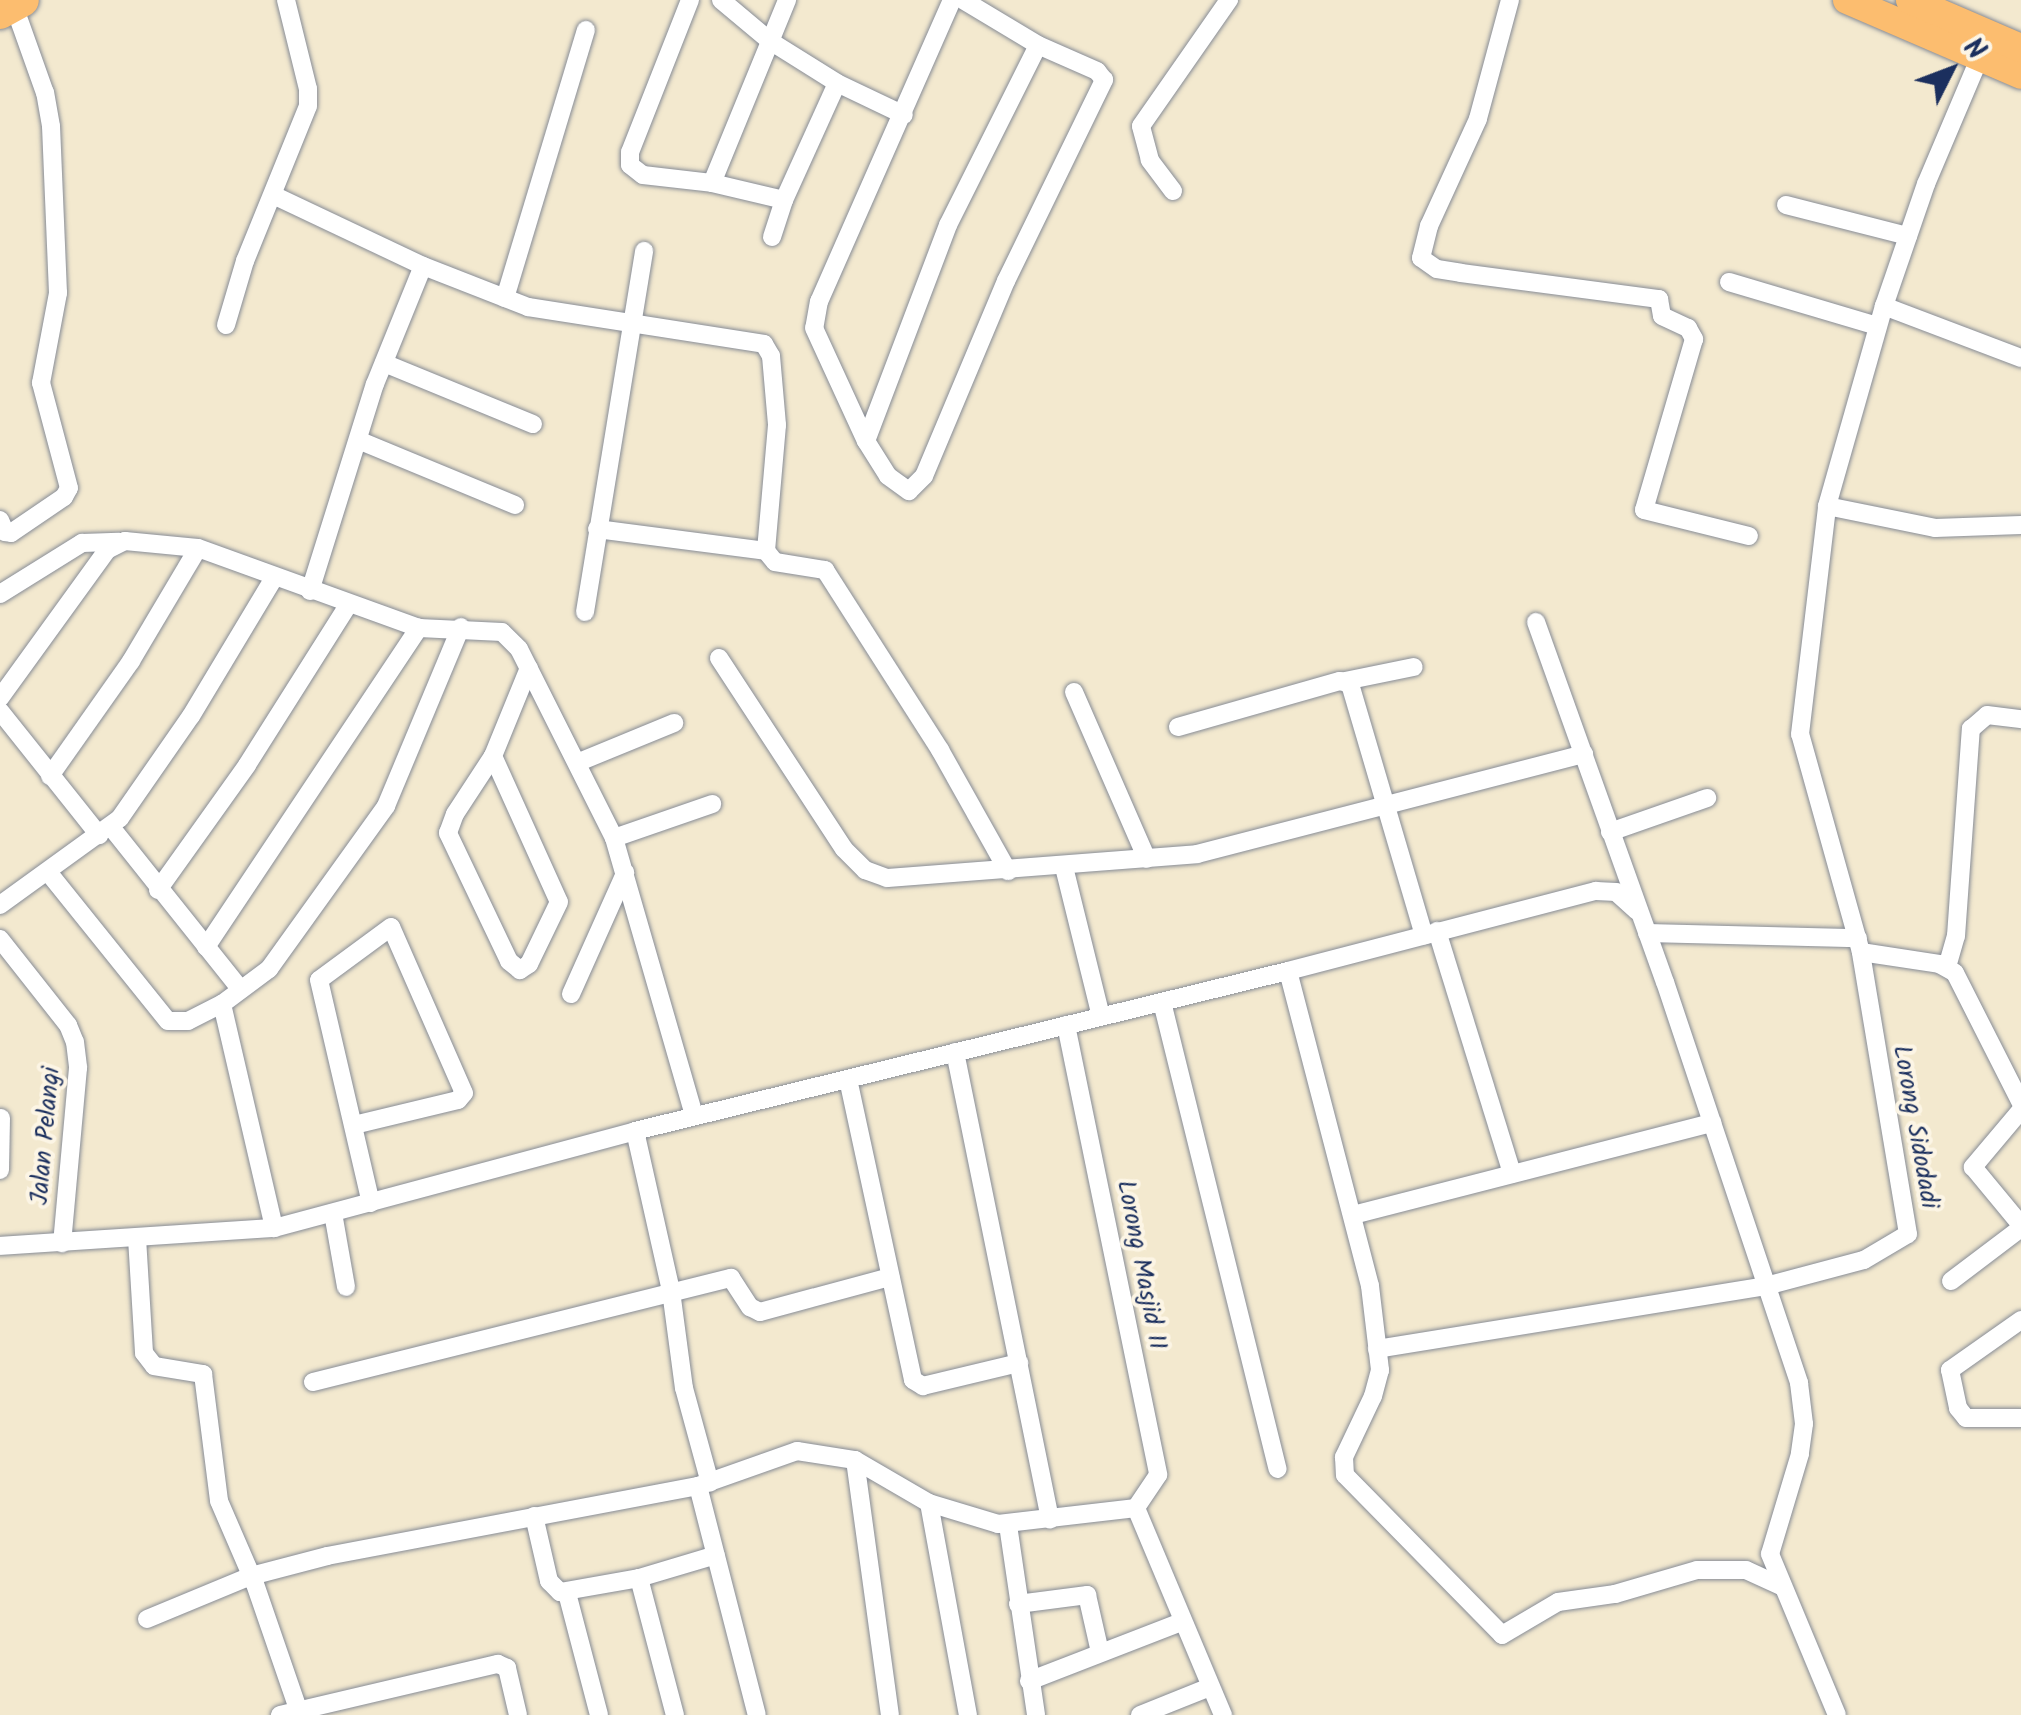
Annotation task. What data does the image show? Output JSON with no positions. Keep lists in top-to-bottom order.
{
  "streets": {
    "street": ["Lorong Sidodadi", "Jalan Pelangi", "Lorong Masjid II"]
  },
  "north": "top right"
}
